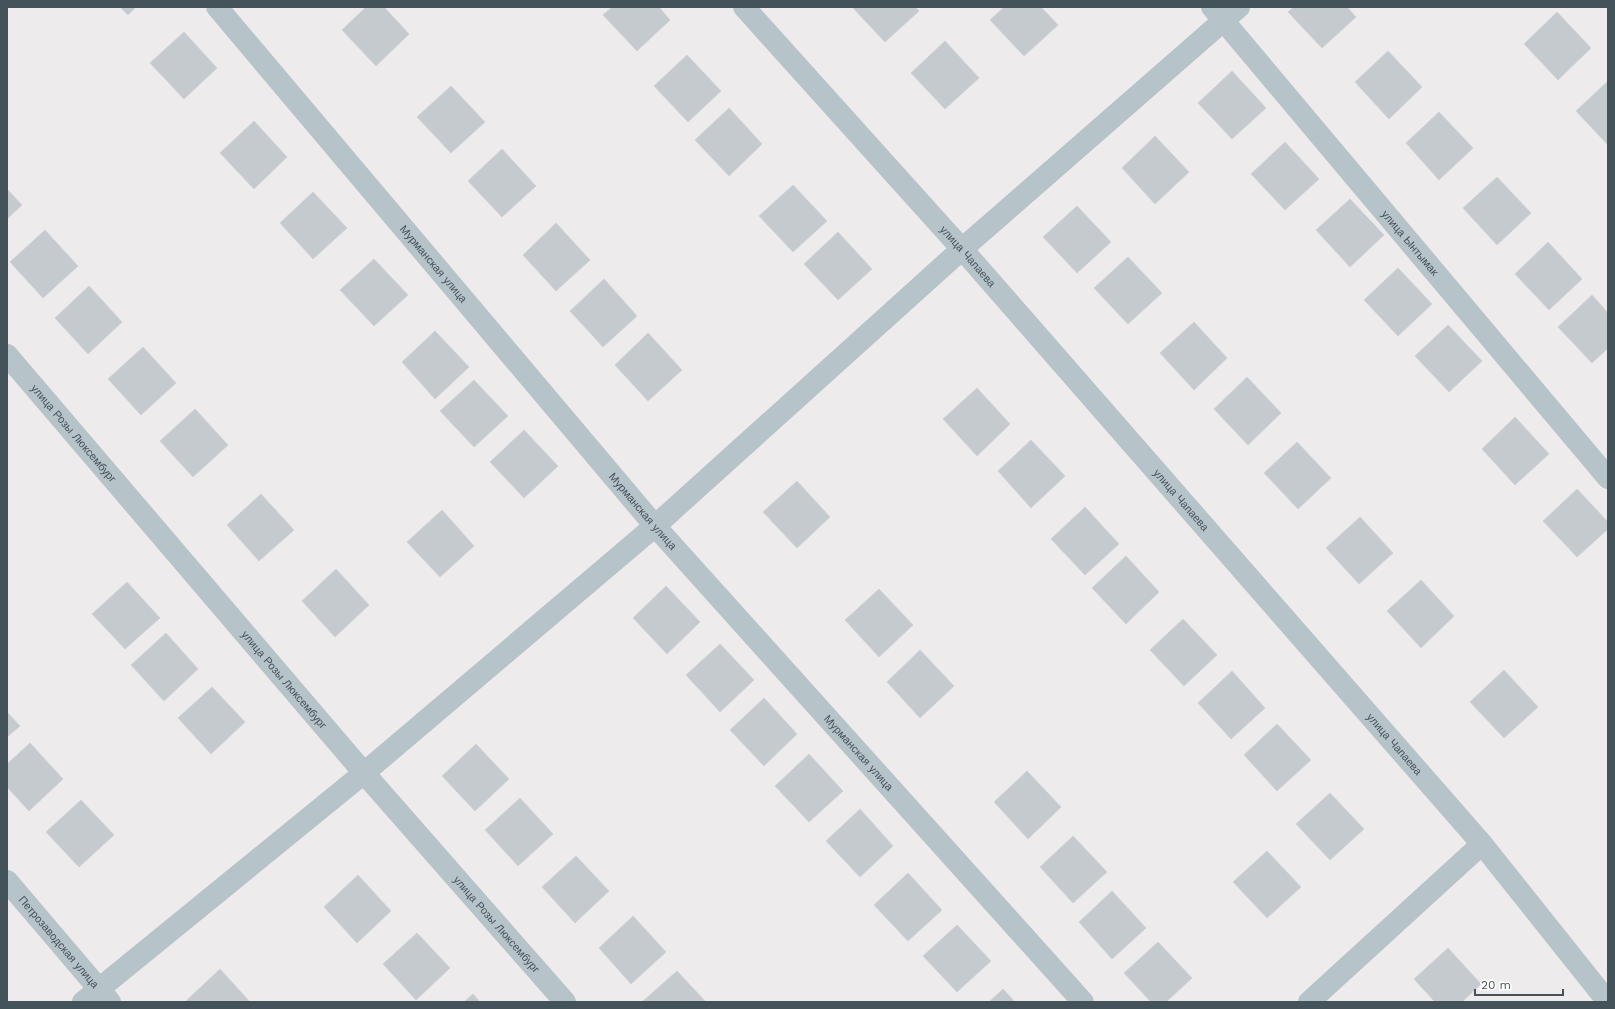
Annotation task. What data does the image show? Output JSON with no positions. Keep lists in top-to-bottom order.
{
  "streets": {
    "street": [
      "улица Ынтымак",
      "улица Чапаева",
      "Мурманская улица",
      "улица Розы Люксембург",
      "Петрозаводская улица"
    ]
  },
  "scale_bar": "20 m"
}
